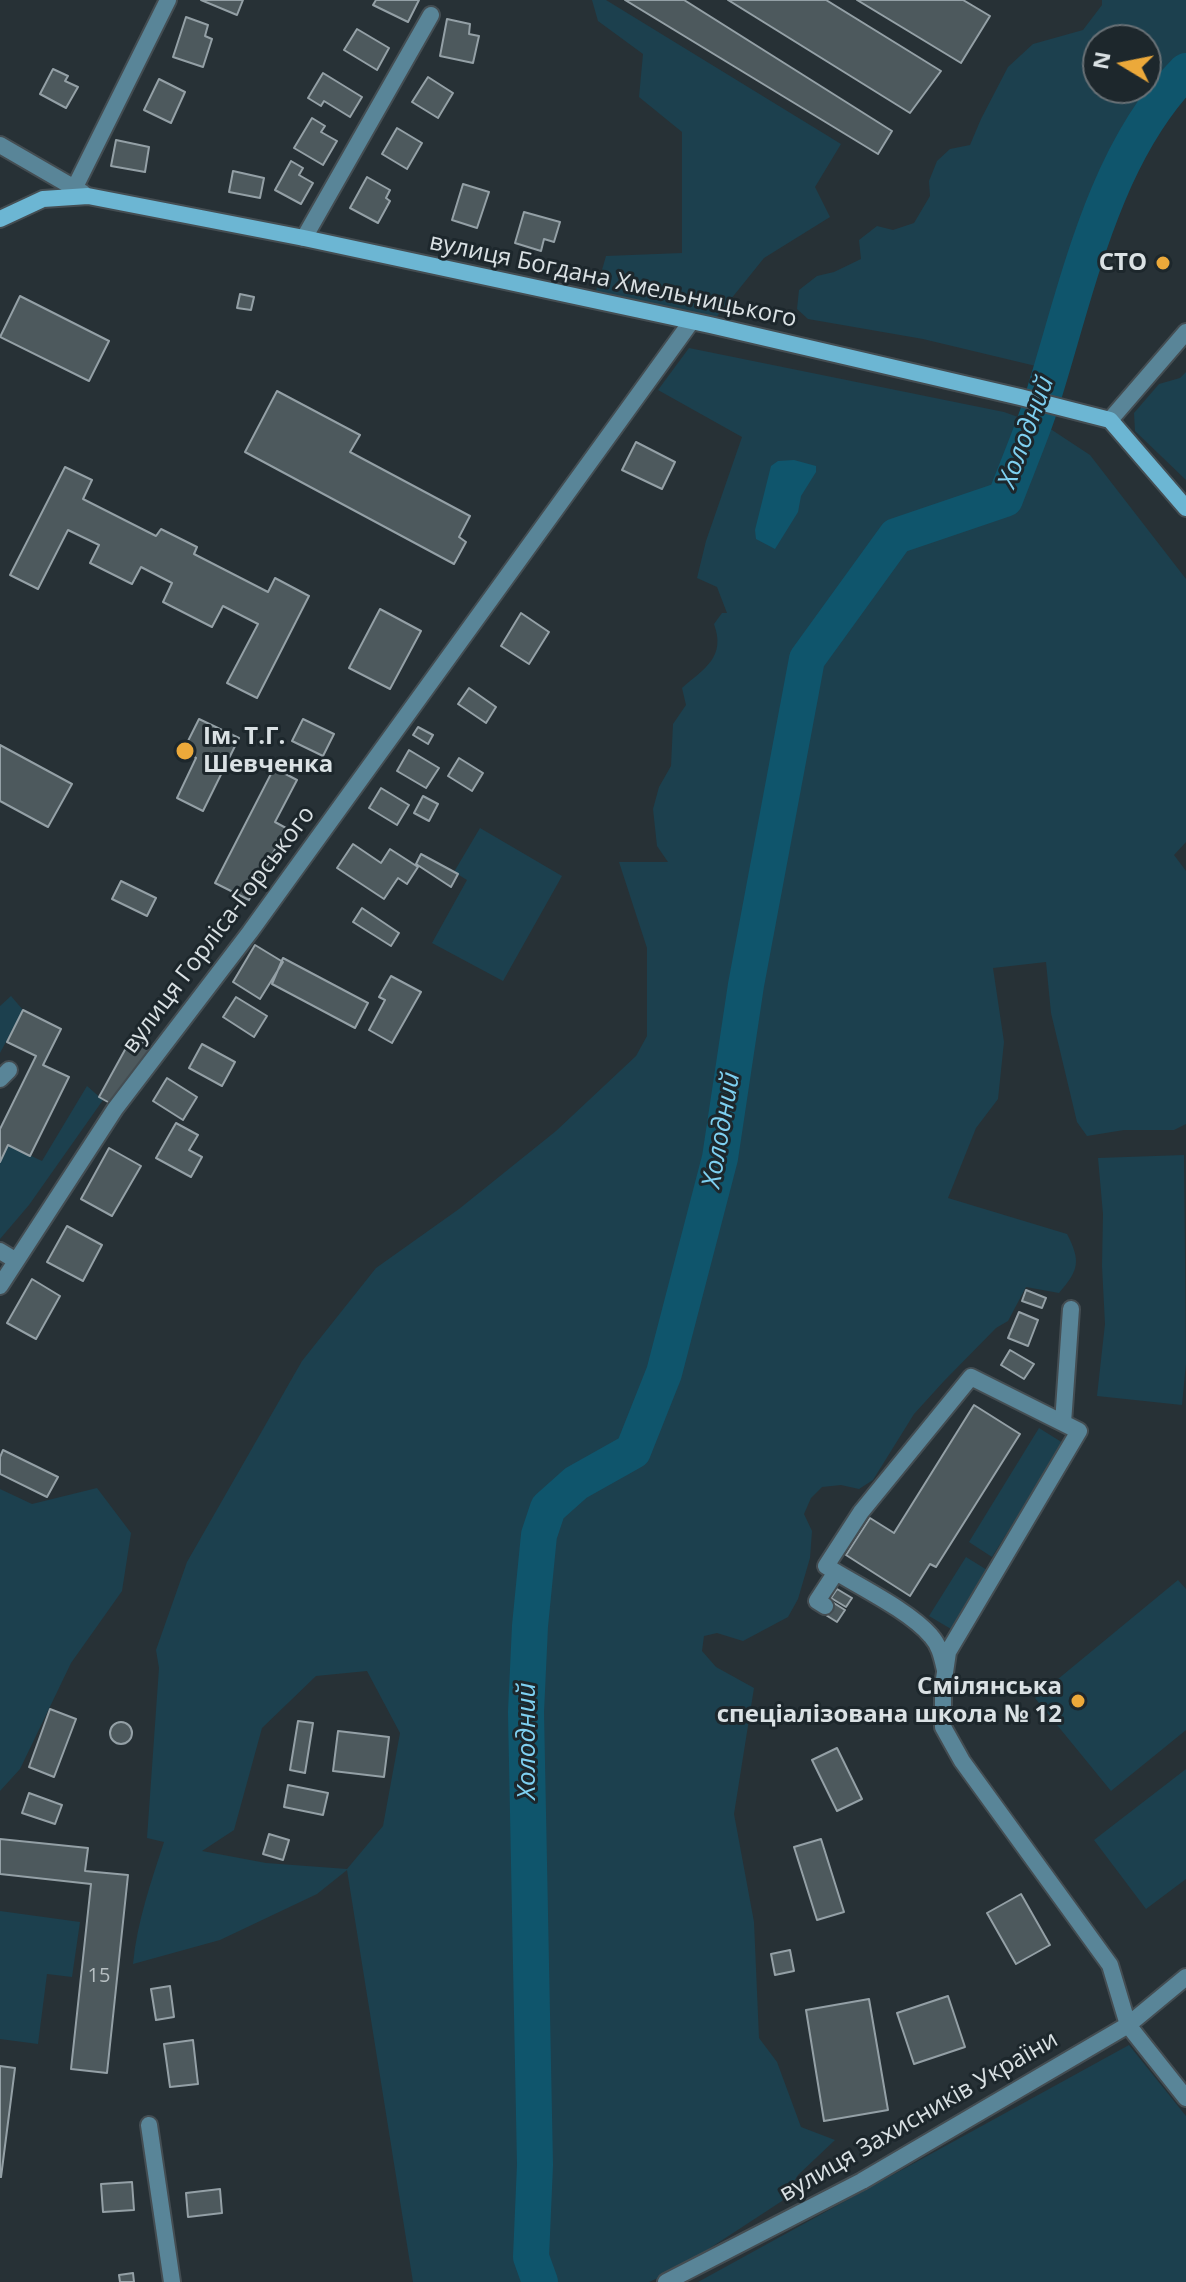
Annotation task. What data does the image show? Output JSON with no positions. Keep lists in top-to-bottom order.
{
  "streets": {
    "main road": ["вулиця Богдана Хмельницького"],
    "street": ["вулиця Горліса-Горського", "вулиця Захисників України"]
  },
  "crossings": [
    ["вулиця Богдана Хмельницького", "вулиця Горліса-Горського"]
  ],
  "water": ["Холодний"],
  "places": ["СТО", "Ім. Т.Г. Шевченка", "Смілянська спеціалізована школа № 12"],
  "house_numbers": ["15"],
  "north": "left"
}
